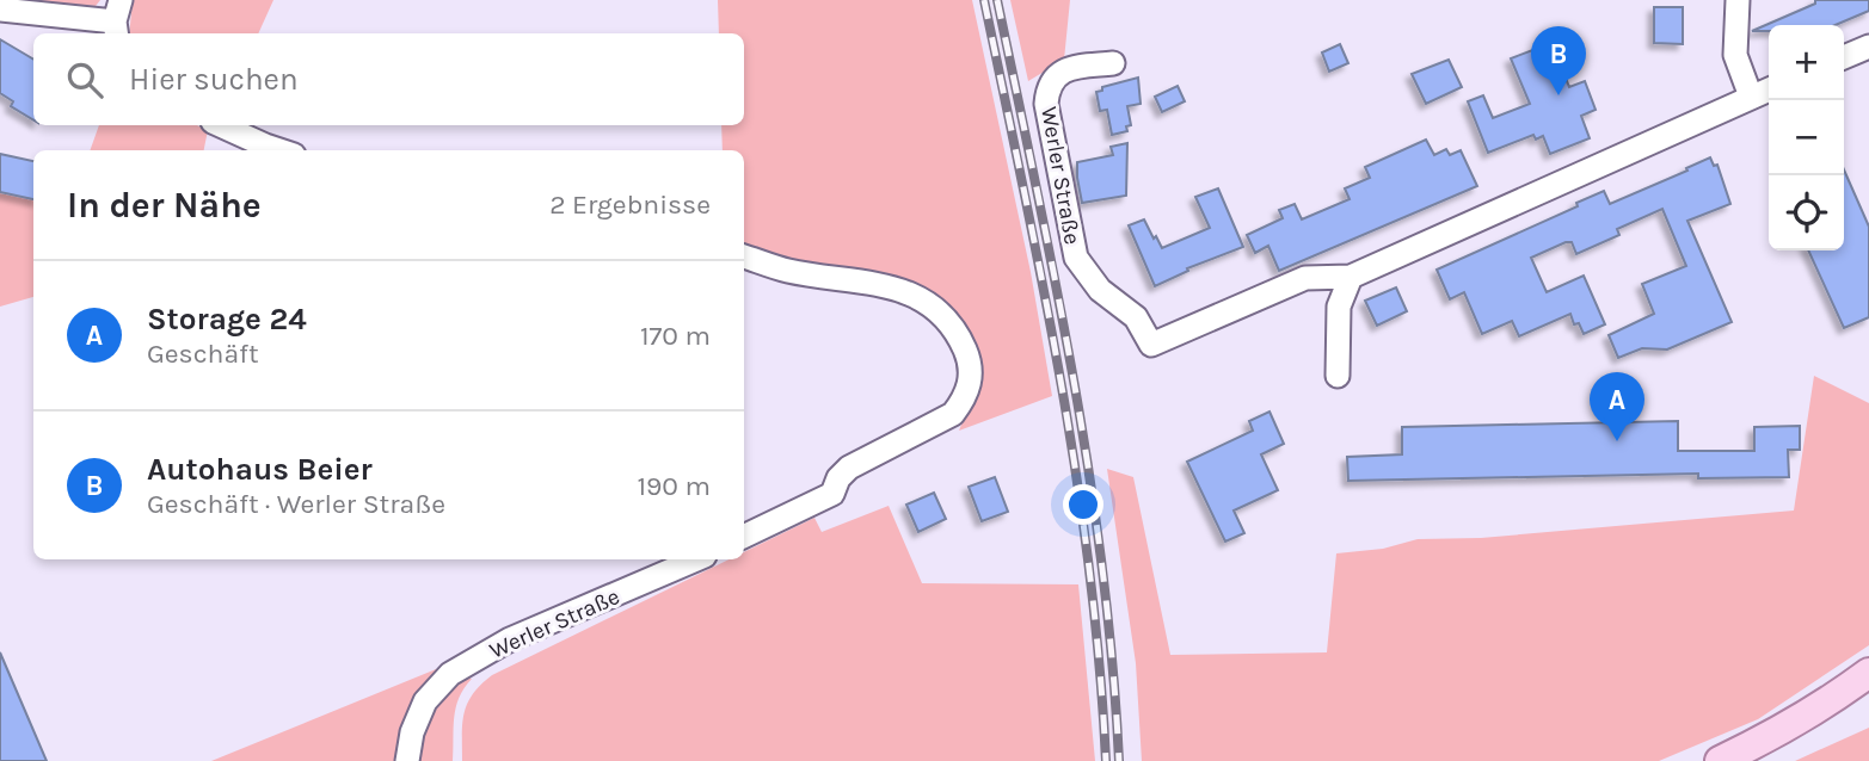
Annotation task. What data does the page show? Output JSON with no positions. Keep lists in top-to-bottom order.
{
  "streets": {
    "street": ["Werler Straße"]
  },
  "page": {
    "map_buttons": ["+", "−"],
    "pins": ["B", "A"],
    "search": "Hier suchen",
    "heading": ["In der Nähe", "2 Ergebnisse"],
    "list": [
      {
        "mark": "A",
        "name": "Storage 24",
        "note": "Geschäft",
        "value": "170 m"
      },
      {
        "mark": "B",
        "name": "Autohaus Beier",
        "note": "Geschäft · Werler Straße",
        "value": "190 m"
      }
    ]
  }
}
